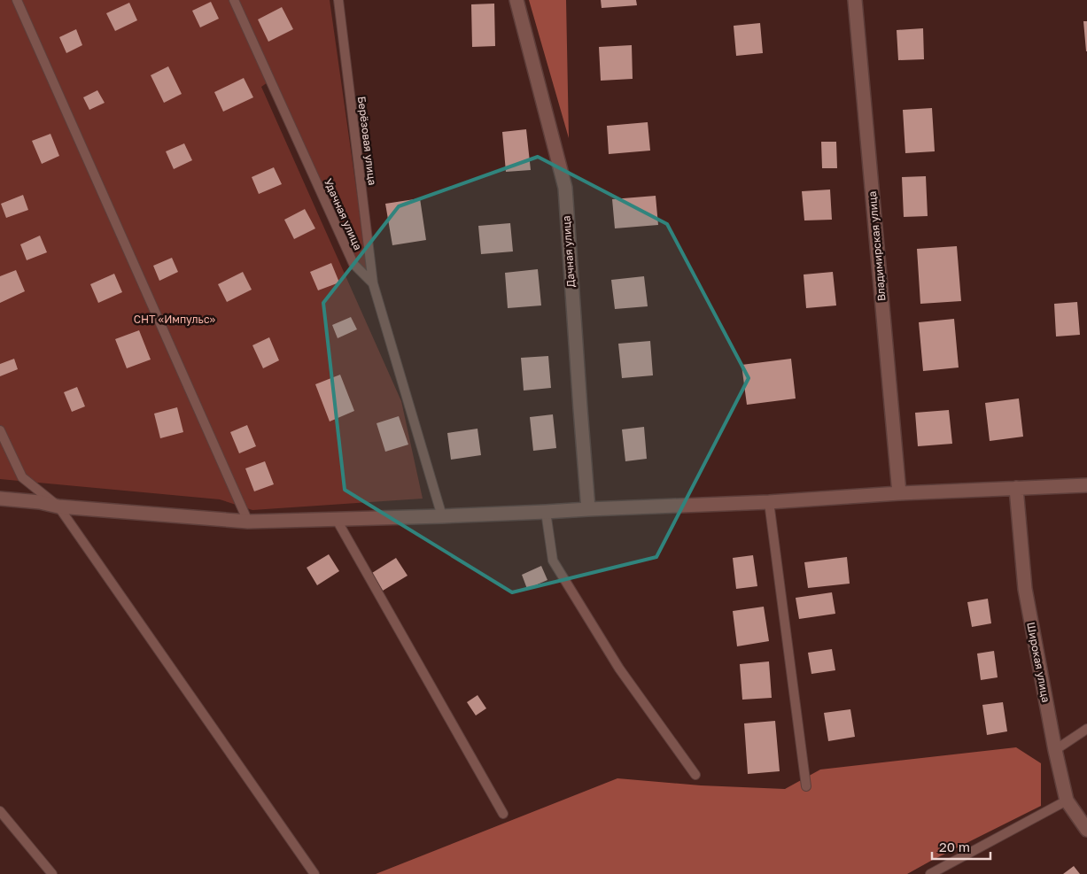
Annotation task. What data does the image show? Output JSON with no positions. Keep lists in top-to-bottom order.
{
  "streets": {
    "street": ["Владимирская улица", "Дачная улица", "Широкая улица"],
    "lane": ["Берёзовая улица", "Удачная улица"]
  },
  "crossings": [
    ["Берёзовая улица", "Удачная улица"]
  ],
  "parks": ["СНТ «Импульс»"],
  "scale_bar": "20 m"
}
